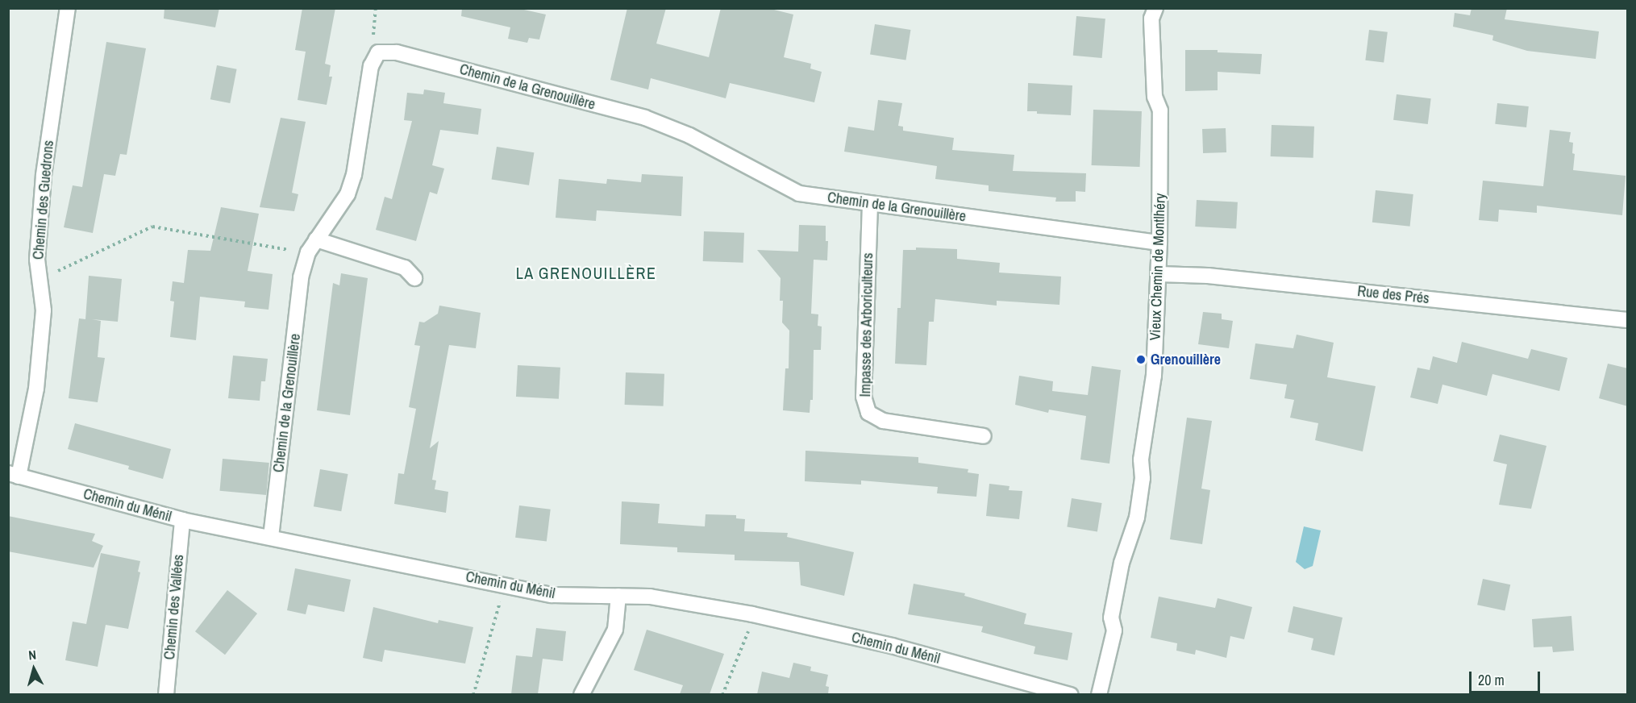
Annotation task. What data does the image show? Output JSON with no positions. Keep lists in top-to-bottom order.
{
  "streets": {
    "street": [
      "Chemin de la Grenouillère",
      "Chemin des Guedrons",
      "Vieux Chemin de Montlhéry",
      "Rue des Prés",
      "Impasse des Arboriculteurs",
      "Chemin du Ménil",
      "Chemin des Vallées"
    ]
  },
  "crossings": [
    ["Chemin de la Grenouillère", "Vieux Chemin de Montlhéry"],
    ["Chemin de la Grenouillère", "Impasse des Arboriculteurs"],
    ["Chemin de la Grenouillère", "Chemin du Ménil"],
    ["Chemin des Guedrons", "Chemin du Ménil"],
    ["Vieux Chemin de Montlhéry", "Rue des Prés"],
    ["Chemin du Ménil", "Chemin des Vallées"]
  ],
  "districts": ["LA GRENOUILLÈRE"],
  "places": ["Grenouillère"],
  "scale_bar": "20 m",
  "north": "top"
}
